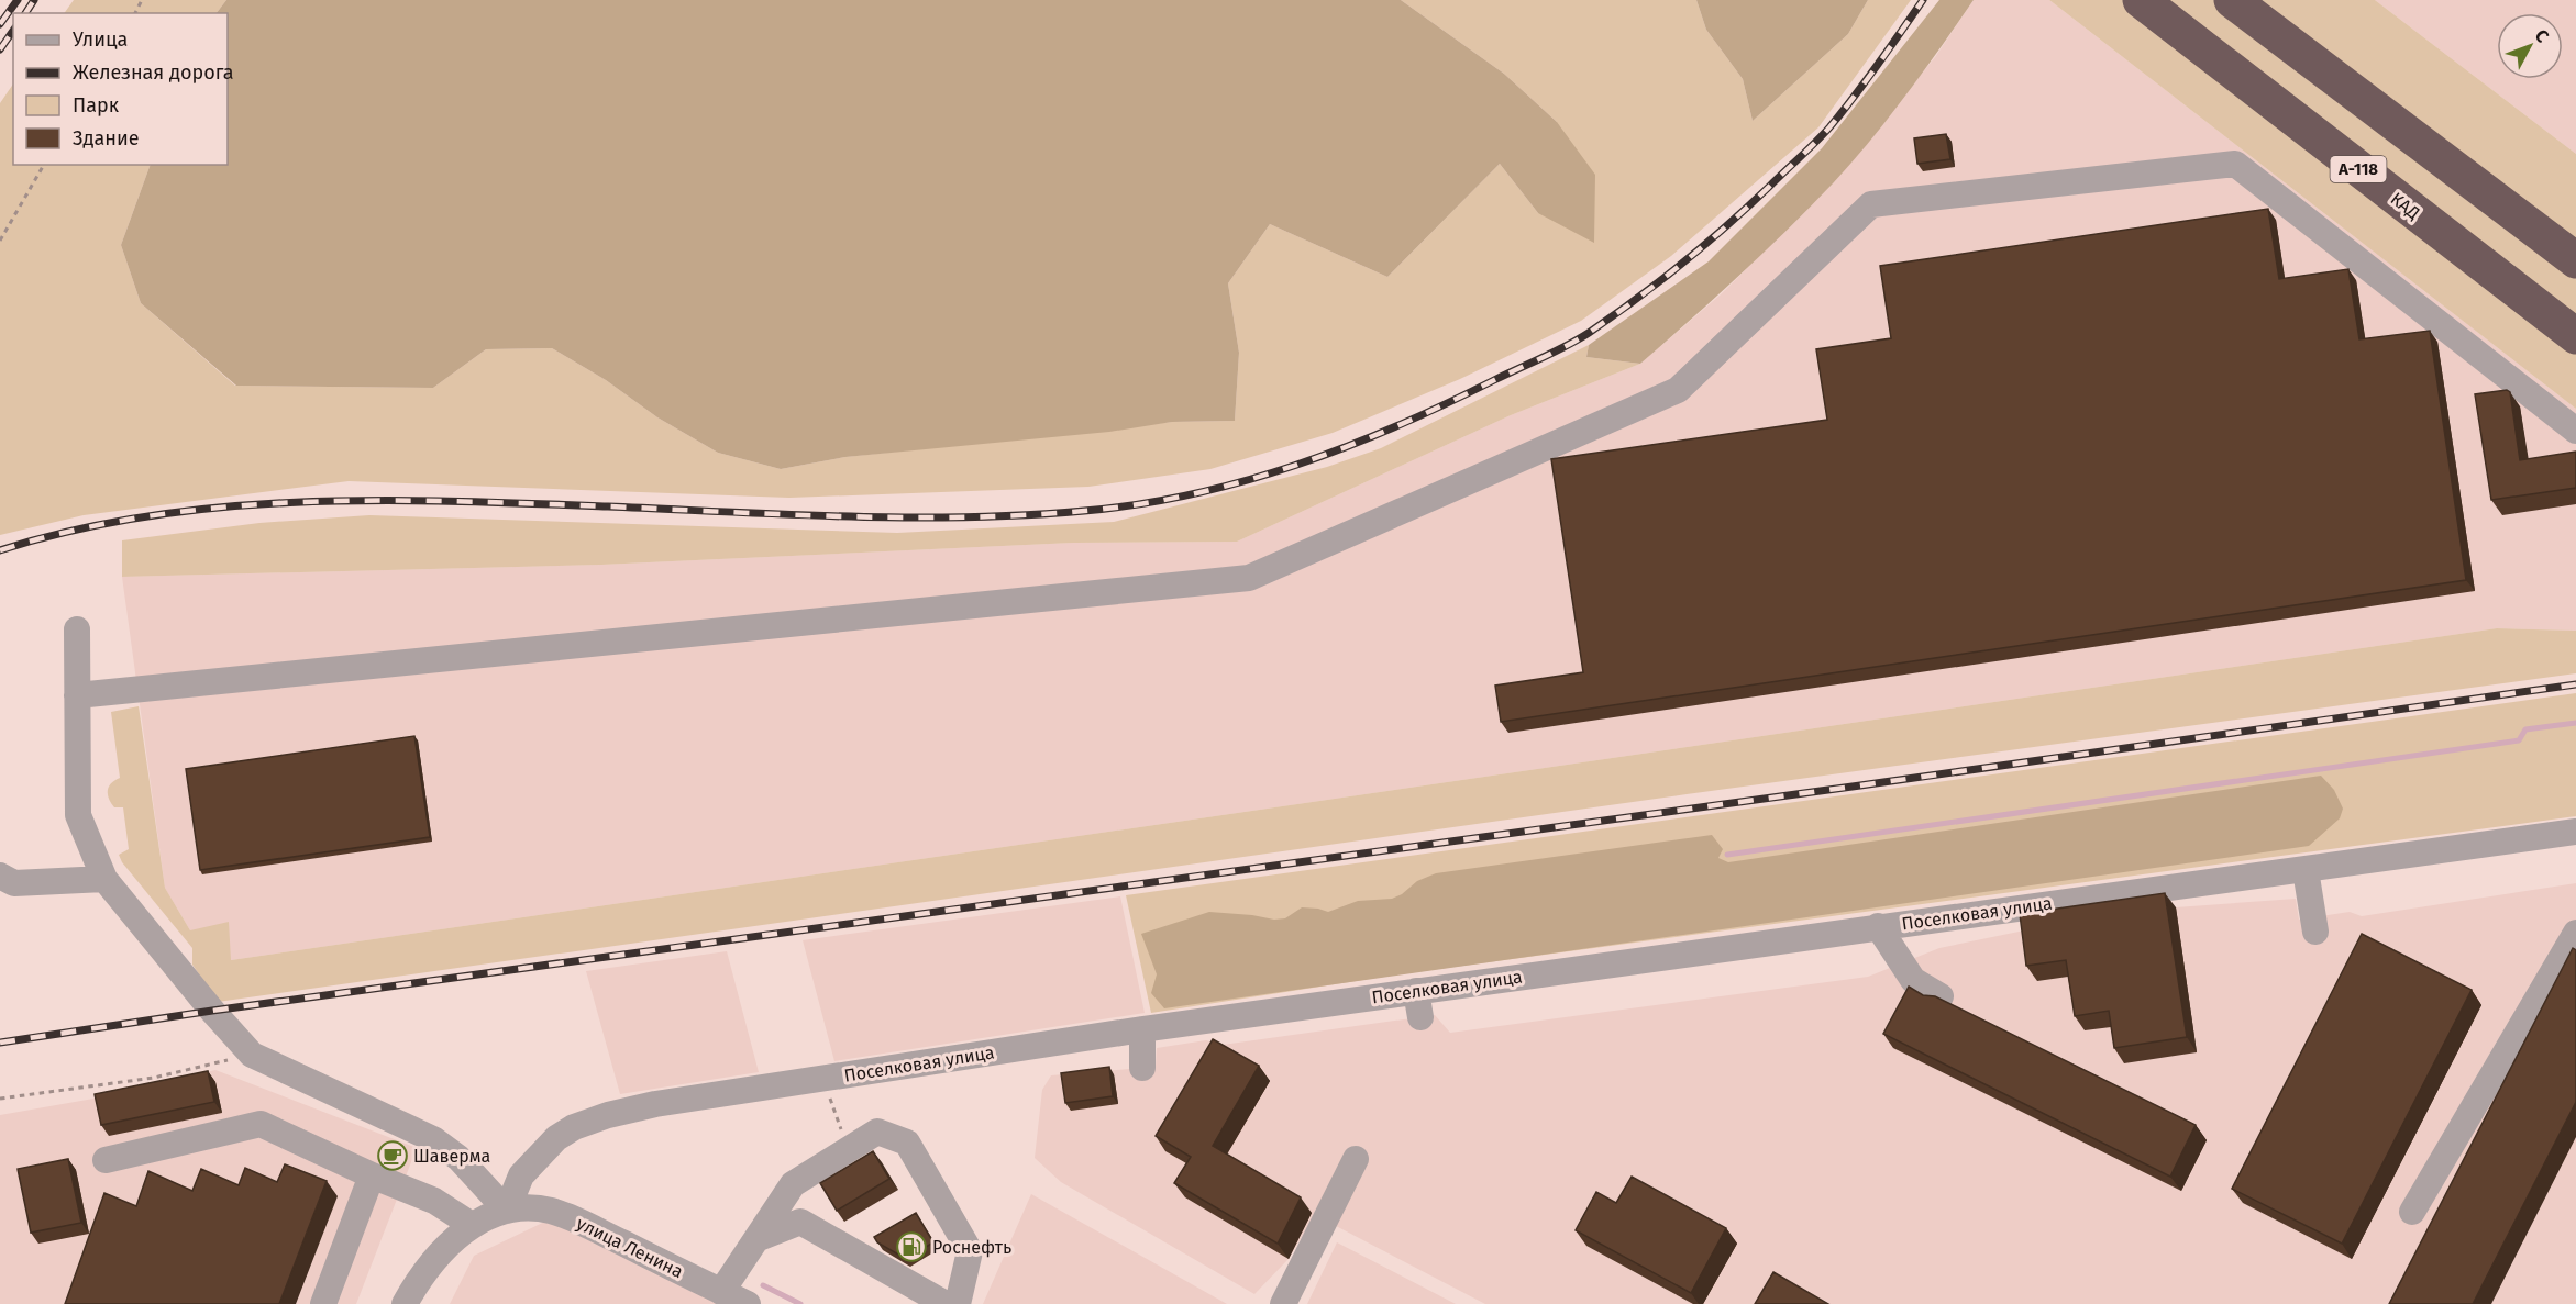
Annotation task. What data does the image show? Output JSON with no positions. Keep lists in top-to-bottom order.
{
  "streets": {
    "highway": ["А-118", "КАД"],
    "street": ["Поселковая улица", "улица Ленина"]
  },
  "crossings": [
    ["Поселковая улица", "улица Ленина"]
  ],
  "places": {
    "cafe": ["Шаверма"],
    "fuel station": ["Роснефть"]
  },
  "legend": [
    "Улица",
    "Железная дорога",
    "Парк",
    "Здание"
  ],
  "north": "top right"
}
